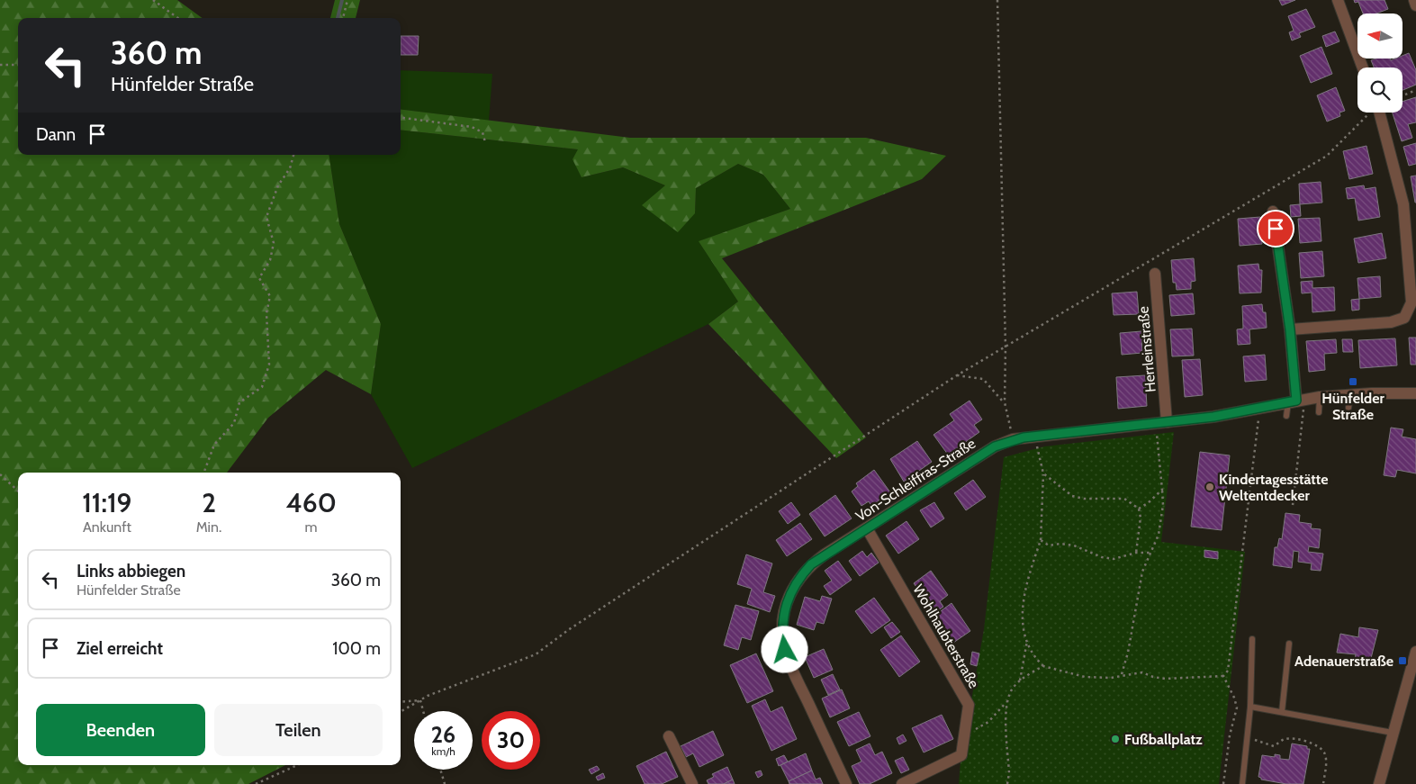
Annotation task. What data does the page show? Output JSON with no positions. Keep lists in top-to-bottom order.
{
  "streets": {
    "street": ["Herrleinstraße", "Von-Schleiffras-Straße", "Wohlhaubterstraße"]
  },
  "crossings": [
    ["Herrleinstraße", "Von-Schleiffras-Straße"],
    ["Von-Schleiffras-Straße", "Wohlhaubterstraße"]
  ],
  "places": {
    "transit": ["Hünfelder Straße", "Adenauerstraße"],
    "other": ["Kindertagesstätte Weltentdecker", "Fußballplatz"]
  },
  "north": "left",
  "page": {
    "turn": ["360 m", "Hünfelder Straße"],
    "then": "Dann",
    "eta": [
      "11:19",
      "Ankunft",
      "2",
      "Min.",
      "460",
      "m"
    ],
    "list": [
      {
        "name": "Links abbiegen",
        "note": "Hünfelder Straße",
        "value": "360 m"
      },
      {
        "name": "Ziel erreicht",
        "value": "100 m"
      }
    ],
    "buttons": ["Beenden", "Teilen"],
    "speed": "26 km/h",
    "limit": "30"
  }
}
